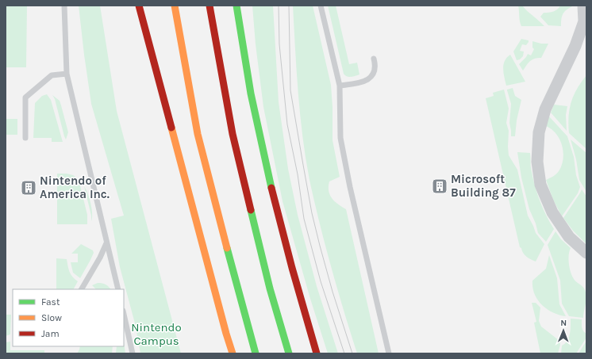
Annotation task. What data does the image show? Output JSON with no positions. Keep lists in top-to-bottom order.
{
  "parks": ["Nintendo Campus"],
  "places": {
    "building": ["Microsoft Building 87", "Nintendo of America Inc."]
  },
  "legend": ["Fast", "Slow", "Jam"],
  "north": "top"
}
